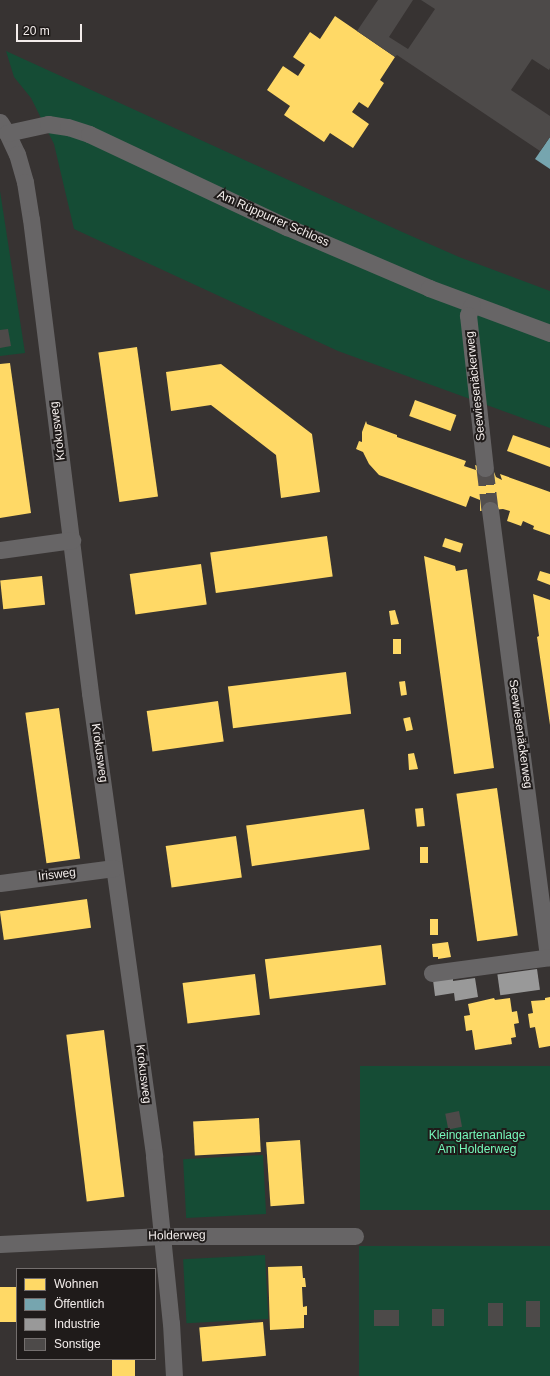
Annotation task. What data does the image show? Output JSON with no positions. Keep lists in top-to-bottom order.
{
  "streets": {
    "street": [
      "Am Rüppurrer Schloss",
      "Seewiesenäckerweg",
      "Krokusweg",
      "Irisweg",
      "Holderweg"
    ]
  },
  "crossings": [
    ["Am Rüppurrer Schloss", "Seewiesenäckerweg"],
    ["Am Rüppurrer Schloss", "Krokusweg"],
    ["Krokusweg", "Irisweg"],
    ["Krokusweg", "Holderweg"]
  ],
  "parks": ["Kleingartenanlage Am Holderweg"],
  "legend": [
    "Wohnen",
    "Öffentlich",
    "Industrie",
    "Sonstige"
  ],
  "scale_bar": "20 m"
}
